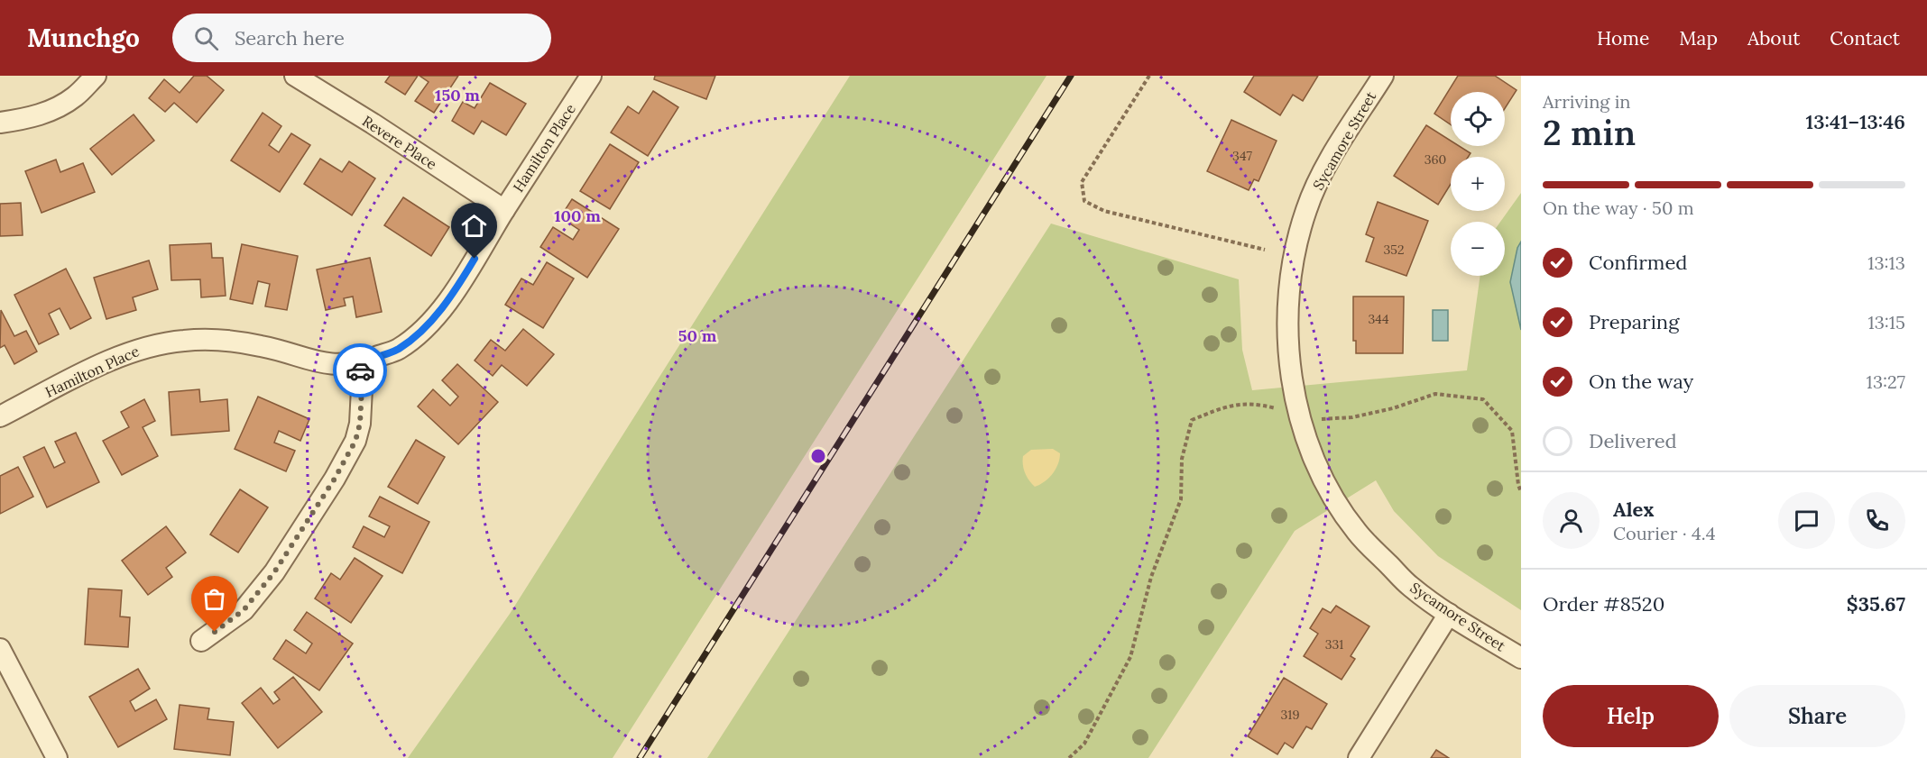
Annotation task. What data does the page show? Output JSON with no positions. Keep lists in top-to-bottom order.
{
  "streets": {
    "street": ["Sycamore Street", "Revere Place", "Hamilton Place"]
  },
  "crossings": [
    ["Revere Place", "Hamilton Place"]
  ],
  "house_numbers": [
    "347",
    "360",
    "352",
    "344",
    "331",
    "319"
  ],
  "page": {
    "header": "Munchgo",
    "search": "Search here",
    "nav": [
      "Home",
      "Map",
      "About",
      "Contact"
    ],
    "heading": ["2 min", "Arriving in", "13:41–13:46"],
    "panel": [
      "Alex",
      "Courier · 4.4",
      "Order #8520",
      "$35.67"
    ],
    "map_buttons": ["+", "−"],
    "bar": "On the way · 50 m",
    "list": [
      ["Confirmed", "13:13"],
      ["Preparing", "13:15"],
      ["On the way", "13:27"],
      "Delivered"
    ],
    "buttons": ["Help", "Share"]
  },
  "rings": ["150 m", "100 m", "50 m"]
}
